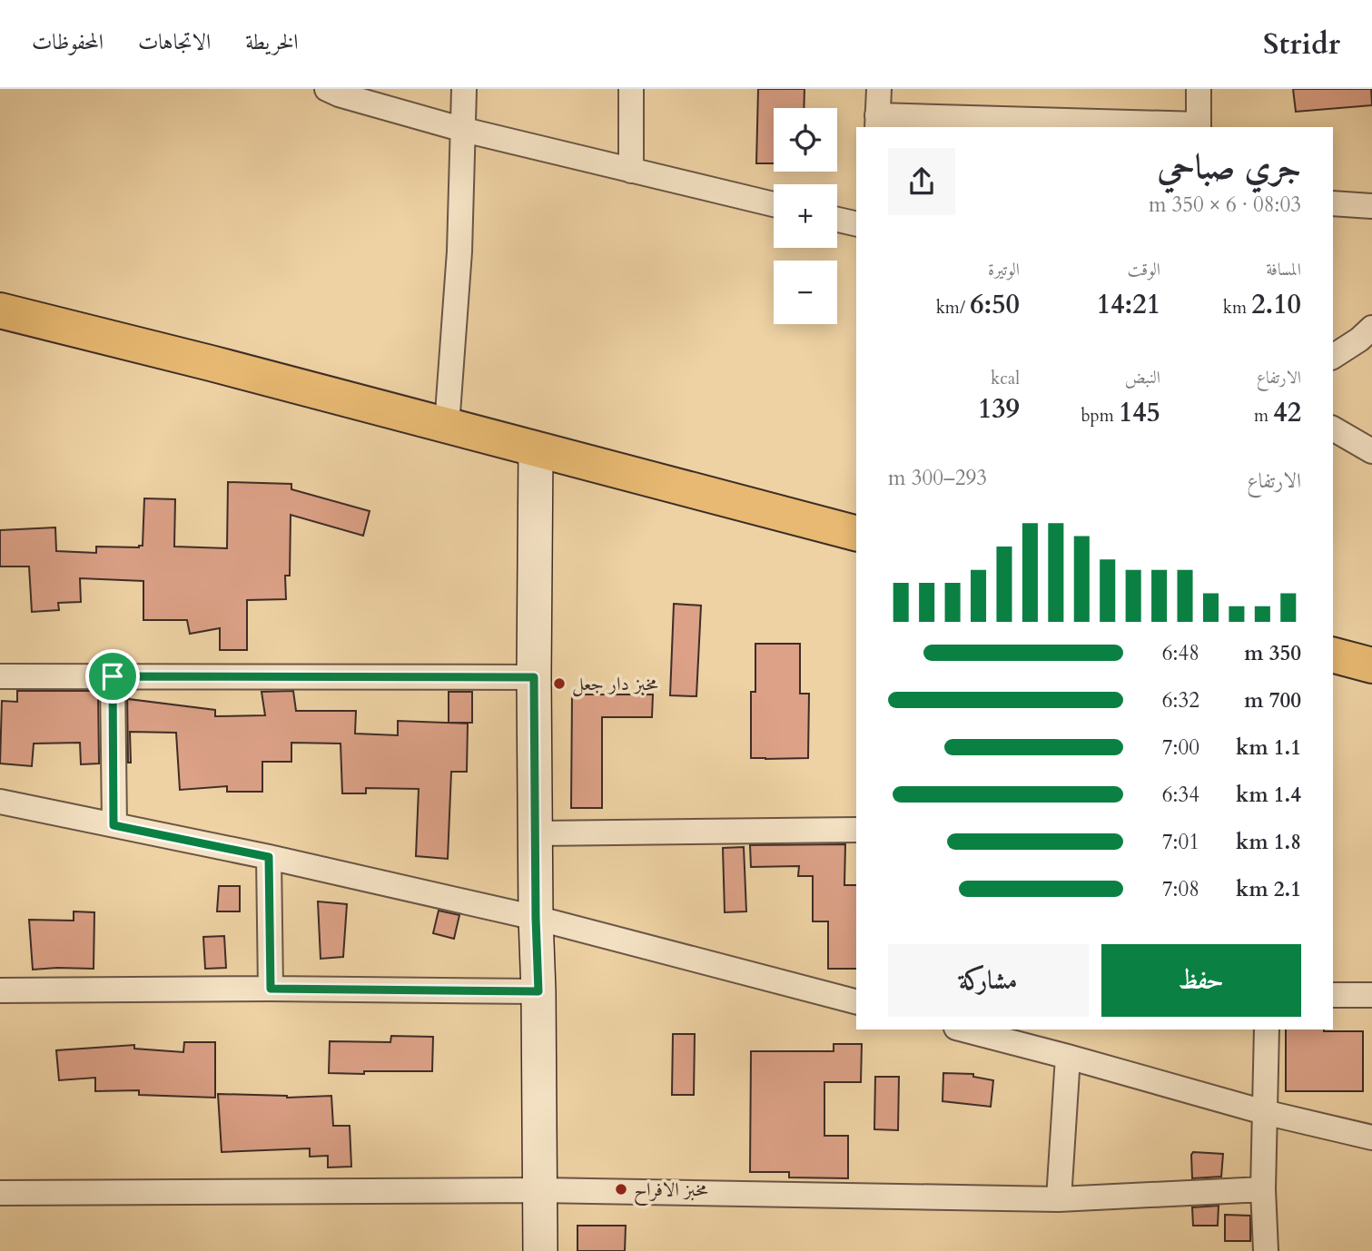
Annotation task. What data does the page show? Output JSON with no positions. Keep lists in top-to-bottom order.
{
  "places": ["مخبز دار جعل", "مخبز الافراح"],
  "page": {
    "header": "Stridr",
    "nav": ["الخريطة", "الاتجاهات", "المحفوظات"],
    "map_buttons": ["+", "−"],
    "heading": ["جري صباحي", "08:03 · 6 × 350 m"],
    "stats": [
      ["المسافة", "2.10 km"],
      ["الوقت", "14:21"],
      ["الوتيرة", "6:50 /km"],
      ["الارتفاع", "42 m"],
      ["النبض", "145 bpm"],
      ["kcal", "139"]
    ],
    "chart": ["الارتفاع", "293–300 m"],
    "list": [
      {
        "name": "350 m",
        "note": "6:48"
      },
      {
        "name": "700 m",
        "note": "6:32"
      },
      {
        "name": "1.1 km",
        "note": "7:00"
      },
      {
        "name": "1.4 km",
        "note": "6:34"
      },
      {
        "name": "1.8 km",
        "note": "7:01"
      },
      {
        "name": "2.1 km",
        "note": "7:08"
      }
    ],
    "buttons": ["حفظ", "مشاركة"]
  }
}
